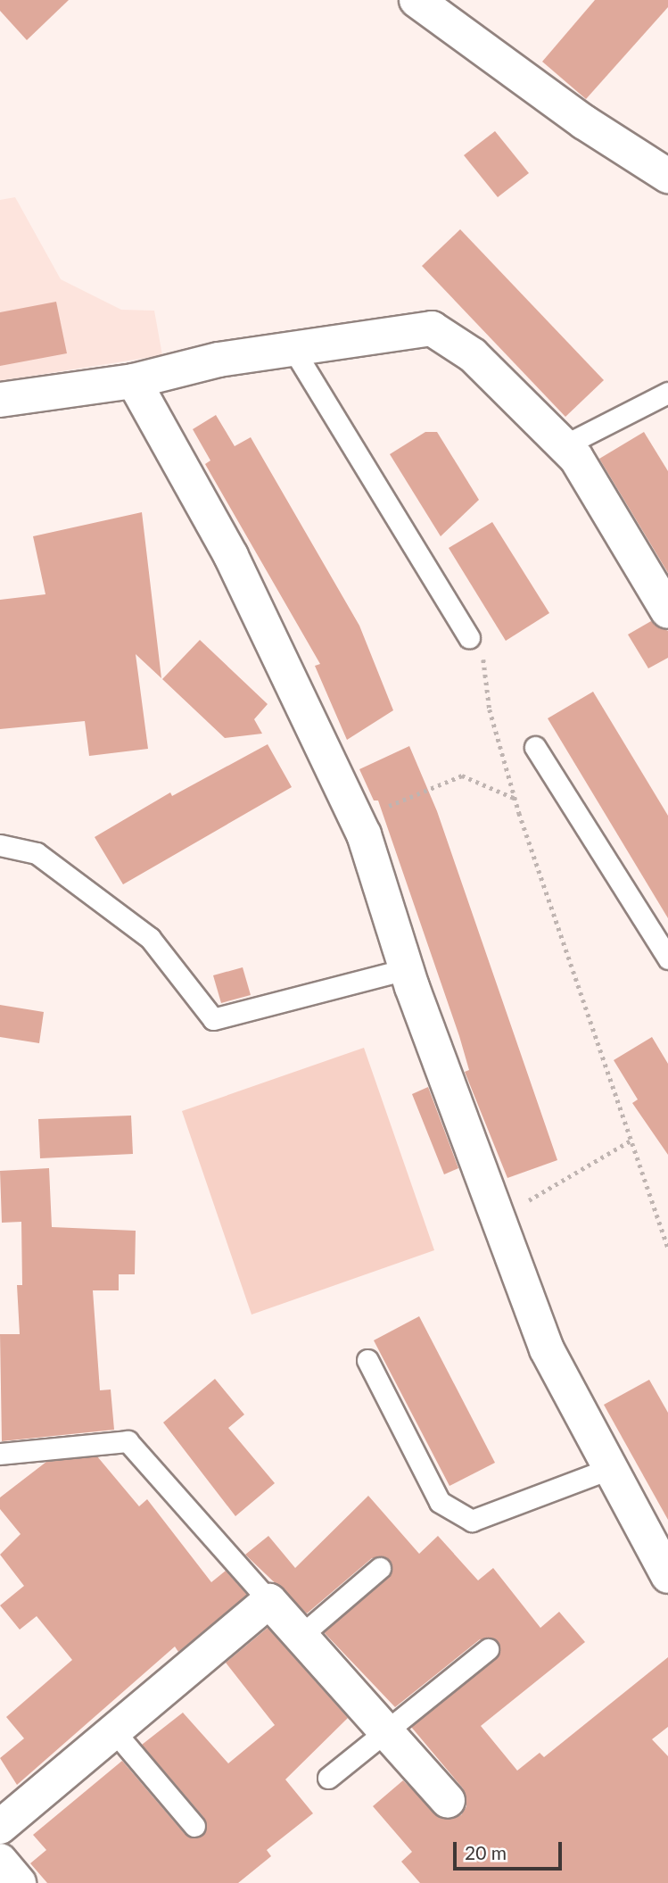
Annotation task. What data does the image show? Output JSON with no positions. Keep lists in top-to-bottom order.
{
  "scale_bar": "20 m"
}
